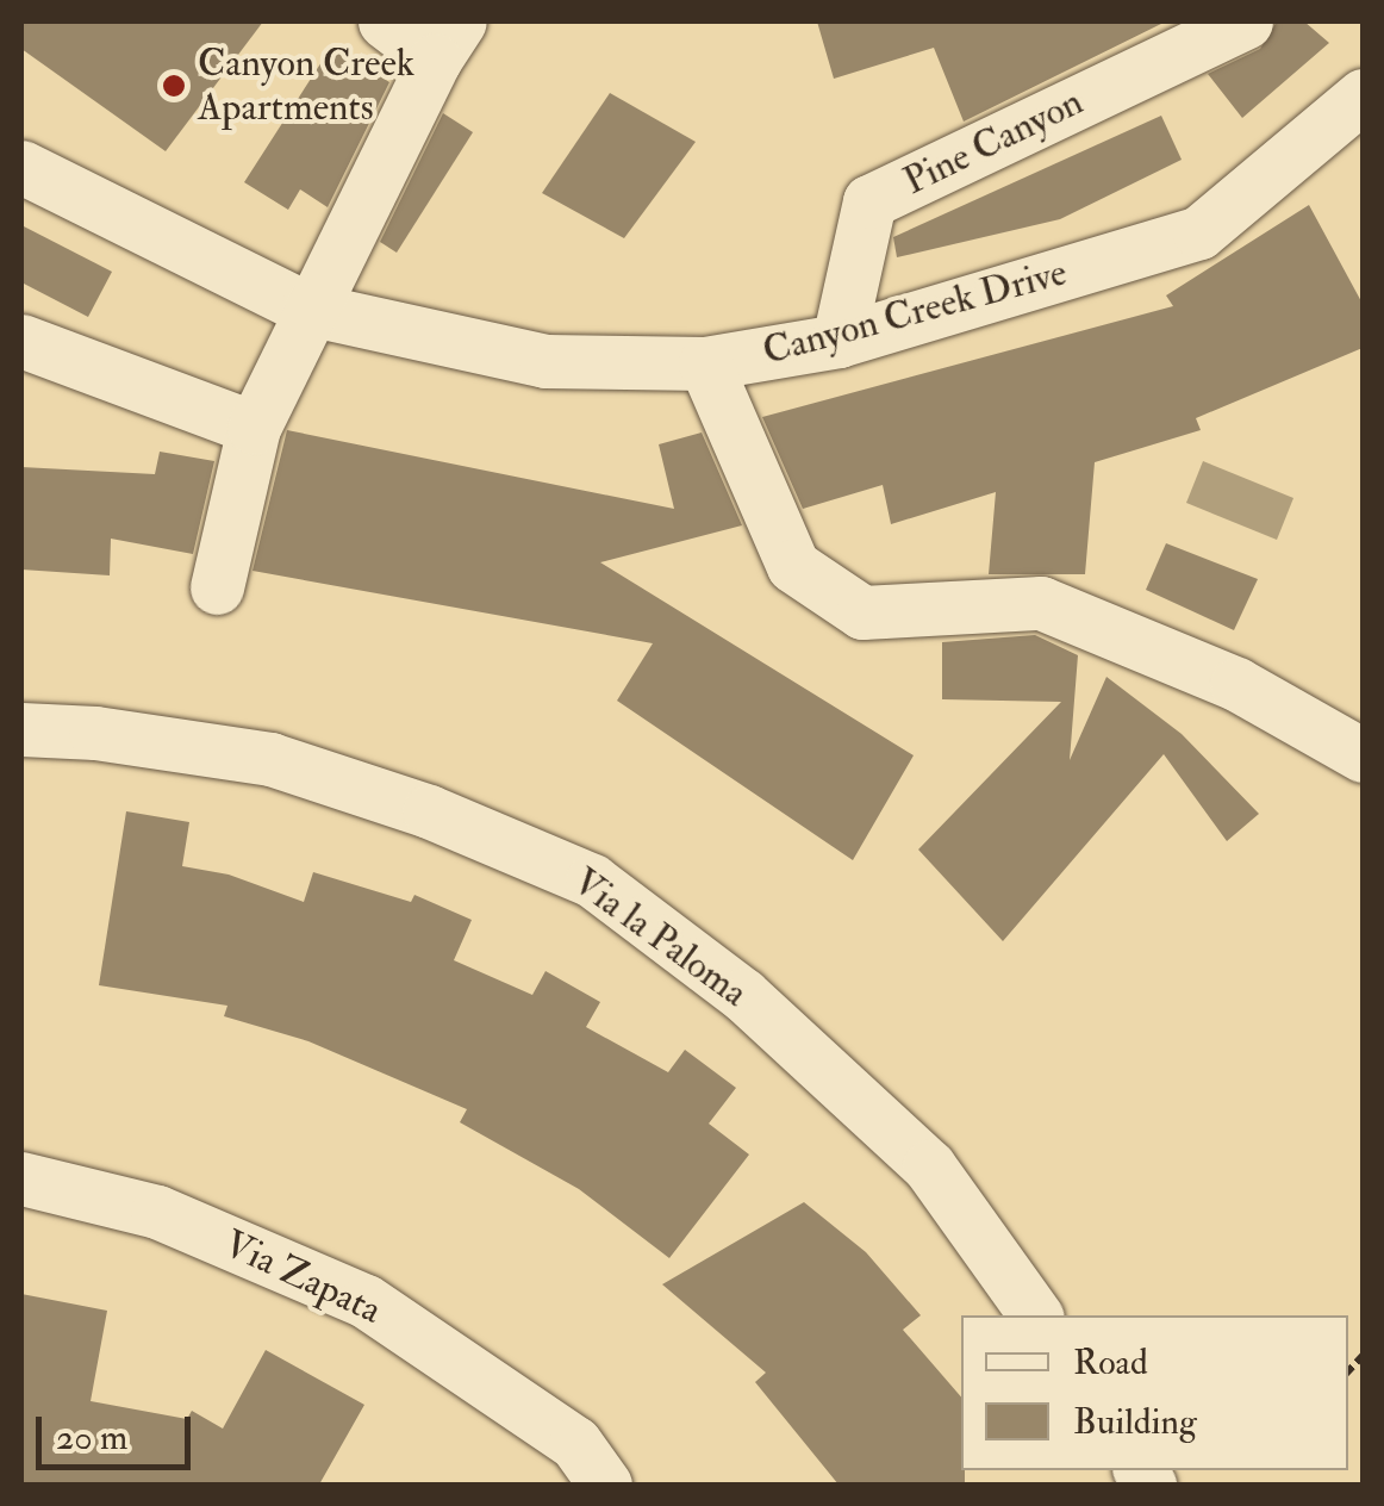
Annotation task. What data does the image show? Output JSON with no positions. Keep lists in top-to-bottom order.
{
  "streets": {
    "street": [
      "Pine Canyon",
      "Canyon Creek Drive",
      "Via la Paloma",
      "Via Zapata"
    ]
  },
  "crossings": [
    ["Pine Canyon", "Canyon Creek Drive"]
  ],
  "places": ["Canyon Creek Apartments"],
  "legend": ["Road", "Building"],
  "scale_bar": "20 m"
}
